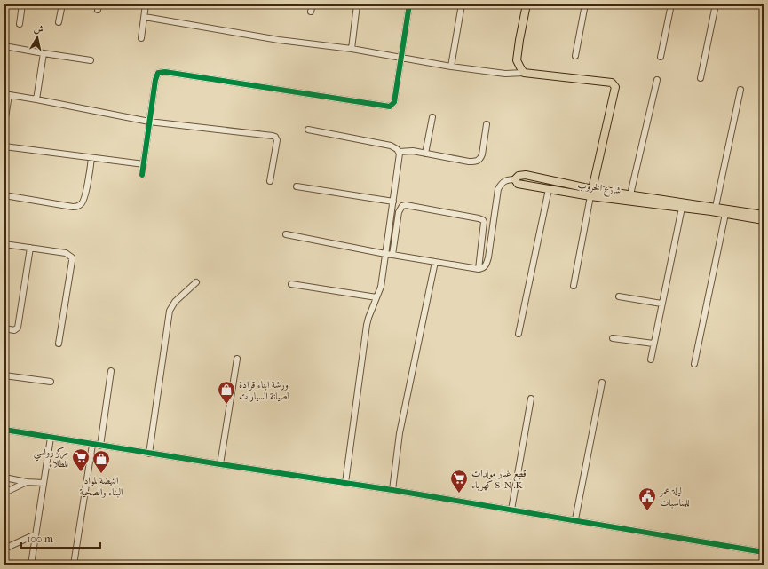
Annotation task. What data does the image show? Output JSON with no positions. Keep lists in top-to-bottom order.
{
  "streets": {
    "main road": ["شارع الخروب"]
  },
  "places": {
    "shop": ["ورشة ابناء قرادة لصيانة السيارات", "النهضة لمواد البناء والصحية"],
    "supermarket": ["مركز رواسي للطلاء", "قطع غيار مولدات كهرباء S .N .K"],
    "public building": ["ليلة عمر للمناسبات"]
  },
  "scale_bar": "100 m",
  "north": "top"
}
